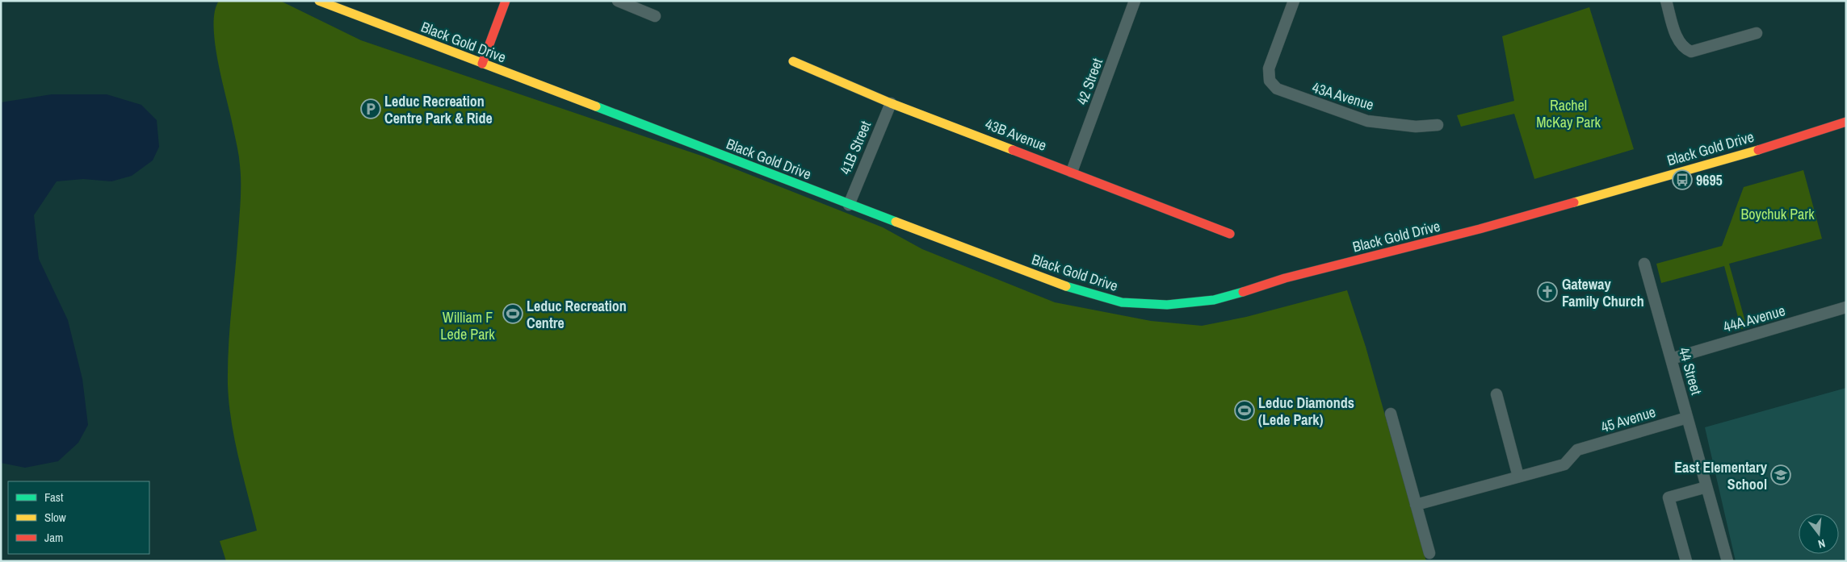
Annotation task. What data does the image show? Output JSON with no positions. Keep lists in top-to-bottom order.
{
  "streets": {
    "main road": ["Black Gold Drive", "43B Avenue"],
    "street": [
      "42 Street",
      "43A Avenue",
      "41B Street",
      "44A Avenue",
      "44 Street",
      "45 Avenue"
    ]
  },
  "crossings": [
    ["Black Gold Drive", "41B Street"],
    ["42 Street", "43B Avenue"],
    ["43B Avenue", "41B Street"],
    ["44A Avenue", "44 Street"],
    ["44 Street", "45 Avenue"]
  ],
  "parks": ["Rachel McKay Park", "Boychuk Park", "William F Lede Park"],
  "places": {
    "parking": ["Leduc Recreation Centre Park & Ride"],
    "bus stop": ["9695"],
    "church": ["Gateway Family Church"],
    "sports": ["Leduc Recreation Centre", "Leduc Diamonds (Lede Park)"],
    "school or university": ["East Elementary School"]
  },
  "legend": ["Fast", "Slow", "Jam"],
  "north": "bottom"
}
